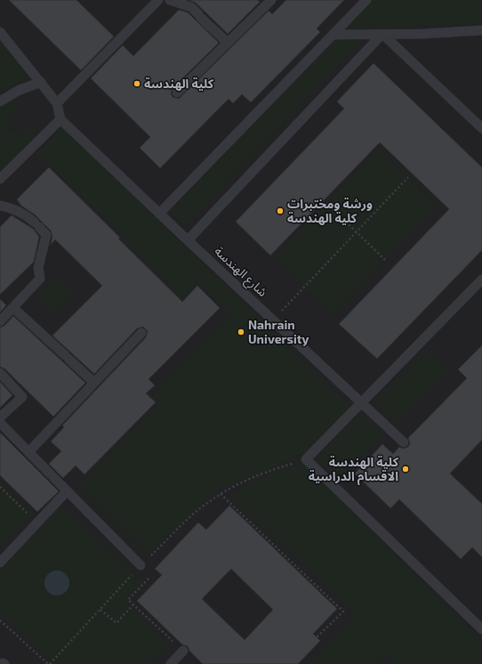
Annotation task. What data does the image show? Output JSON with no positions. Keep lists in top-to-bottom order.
{
  "streets": {
    "lane": ["شارع الهندسة"]
  },
  "places": [
    "كلية الهندسة",
    "ورشة ومختبرات كلية الهندسة",
    "Nahrain University",
    "كلية الهندسة الاقسام الدراسية"
  ]
}
